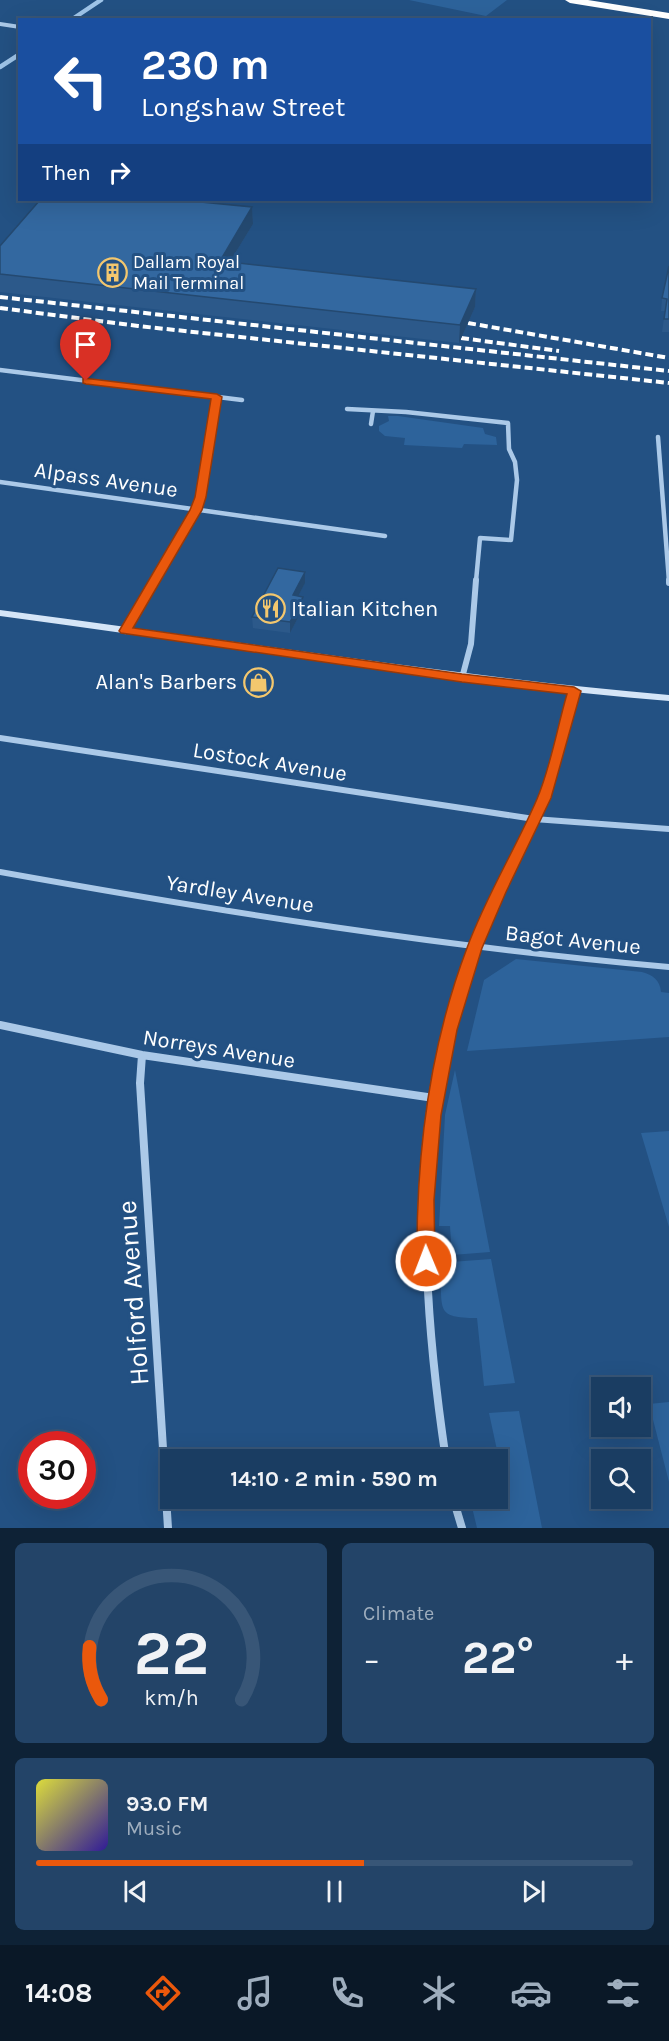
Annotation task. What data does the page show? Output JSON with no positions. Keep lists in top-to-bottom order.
{
  "streets": {
    "street": [
      "Alpass Avenue",
      "Lostock Avenue",
      "Yardley Avenue",
      "Bagot Avenue",
      "Norreys Avenue",
      "Holford Avenue"
    ]
  },
  "crossings": [
    ["Yardley Avenue", "Bagot Avenue"],
    ["Norreys Avenue", "Holford Avenue"]
  ],
  "places": {
    "building": ["Dallam Royal Mail Terminal"],
    "restaurant": ["Italian Kitchen"],
    "shop": ["Alan's Barbers"]
  },
  "page": {
    "turn": ["230 m", "Longshaw Street"],
    "then": "Then",
    "limit": "30",
    "trip": "14:10 · 2 min · 590 m",
    "tile": "Climate",
    "heat": ["−", "22°", "+"],
    "song": ["93.0 FM", "Music"],
    "tabs": "14:08",
    "gauge": ["22", "km/h"]
  }
}
